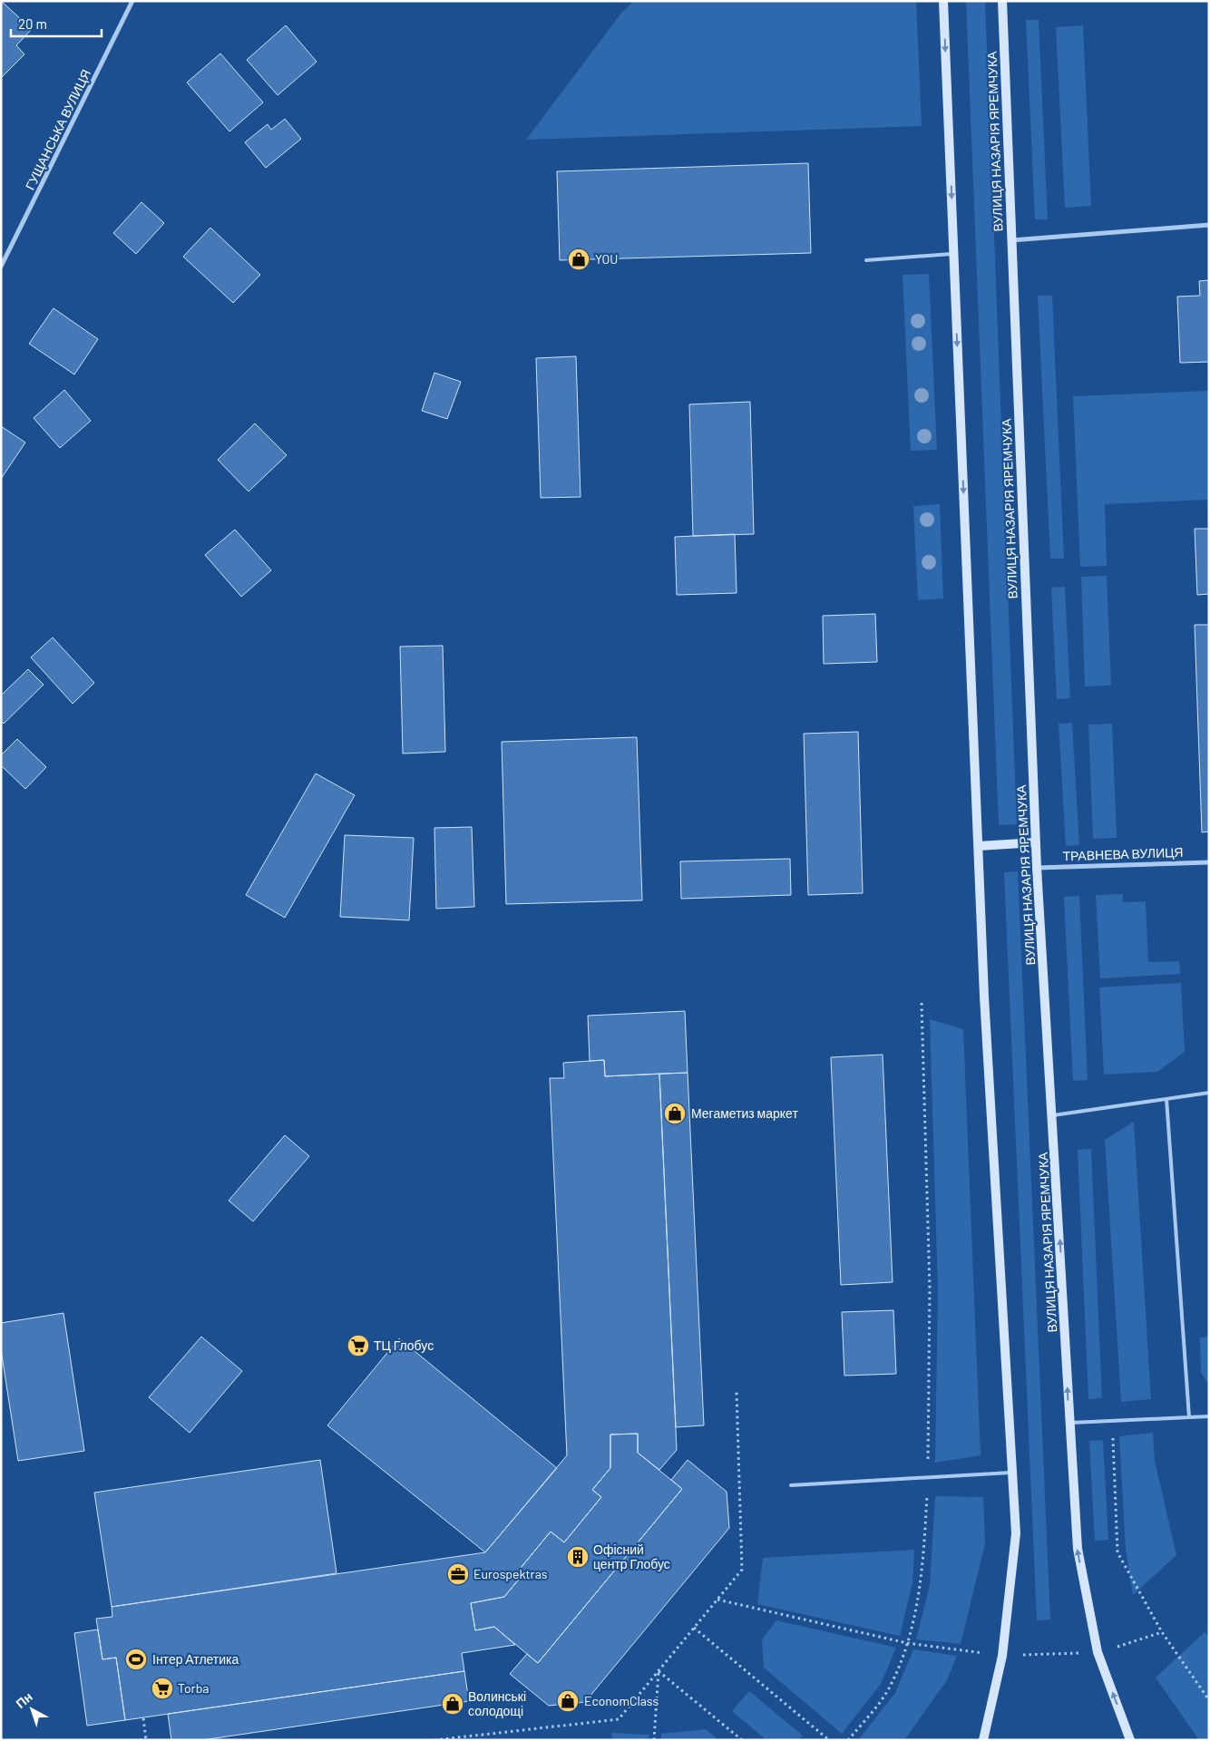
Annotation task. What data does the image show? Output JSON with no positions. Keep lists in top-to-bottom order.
{
  "streets": {
    "street": ["ГУЩАНСЬКА ВУЛИЦЯ", "ВУЛИЦЯ НАЗАРІЯ ЯРЕМЧУКА", "ТРАВНЕВА ВУЛИЦЯ"]
  },
  "crossings": [
    ["ВУЛИЦЯ НАЗАРІЯ ЯРЕМЧУКА", "ТРАВНЕВА ВУЛИЦЯ"]
  ],
  "places": {
    "shop": [
      "YOU",
      "Мегаметиз маркет",
      "EconomClass",
      "Волинські солодощі"
    ],
    "supermarket": ["ТЦ Глобус", "Torba"],
    "building": ["Офісний центр Глобус"],
    "office": ["Eurospektras"],
    "sports": ["Інтер Атлетика"]
  },
  "scale_bar": "20 m",
  "north": "top left"
}
